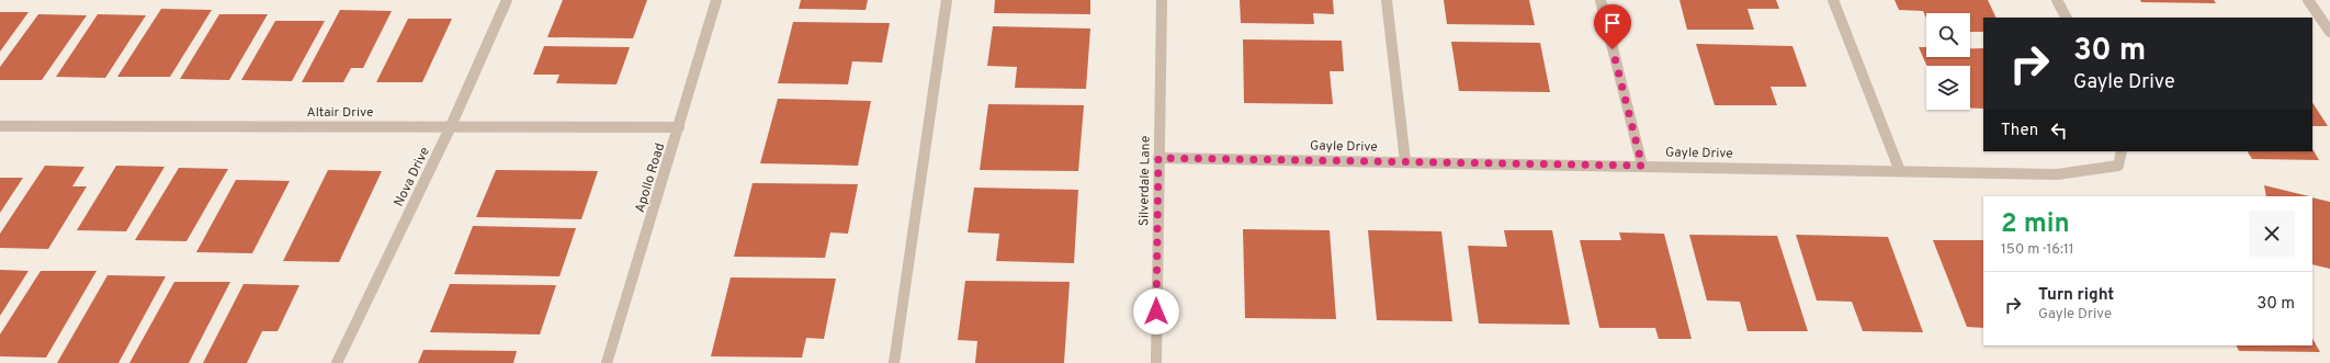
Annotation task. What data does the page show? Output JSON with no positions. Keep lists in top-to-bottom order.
{
  "streets": {
    "street": [
      "Altair Drive",
      "Gayle Drive",
      "Nova Drive",
      "Apollo Road",
      "Silverdale Lane"
    ]
  },
  "crossings": [
    ["Altair Drive", "Nova Drive"],
    ["Altair Drive", "Apollo Road"],
    ["Gayle Drive", "Silverdale Lane"]
  ],
  "page": {
    "turn": ["30 m", "Gayle Drive"],
    "then": "Then",
    "heading": ["2 min", "150 m · 16:11"],
    "list": [
      {
        "name": "Turn right",
        "note": "Gayle Drive",
        "value": "30 m"
      }
    ]
  }
}
